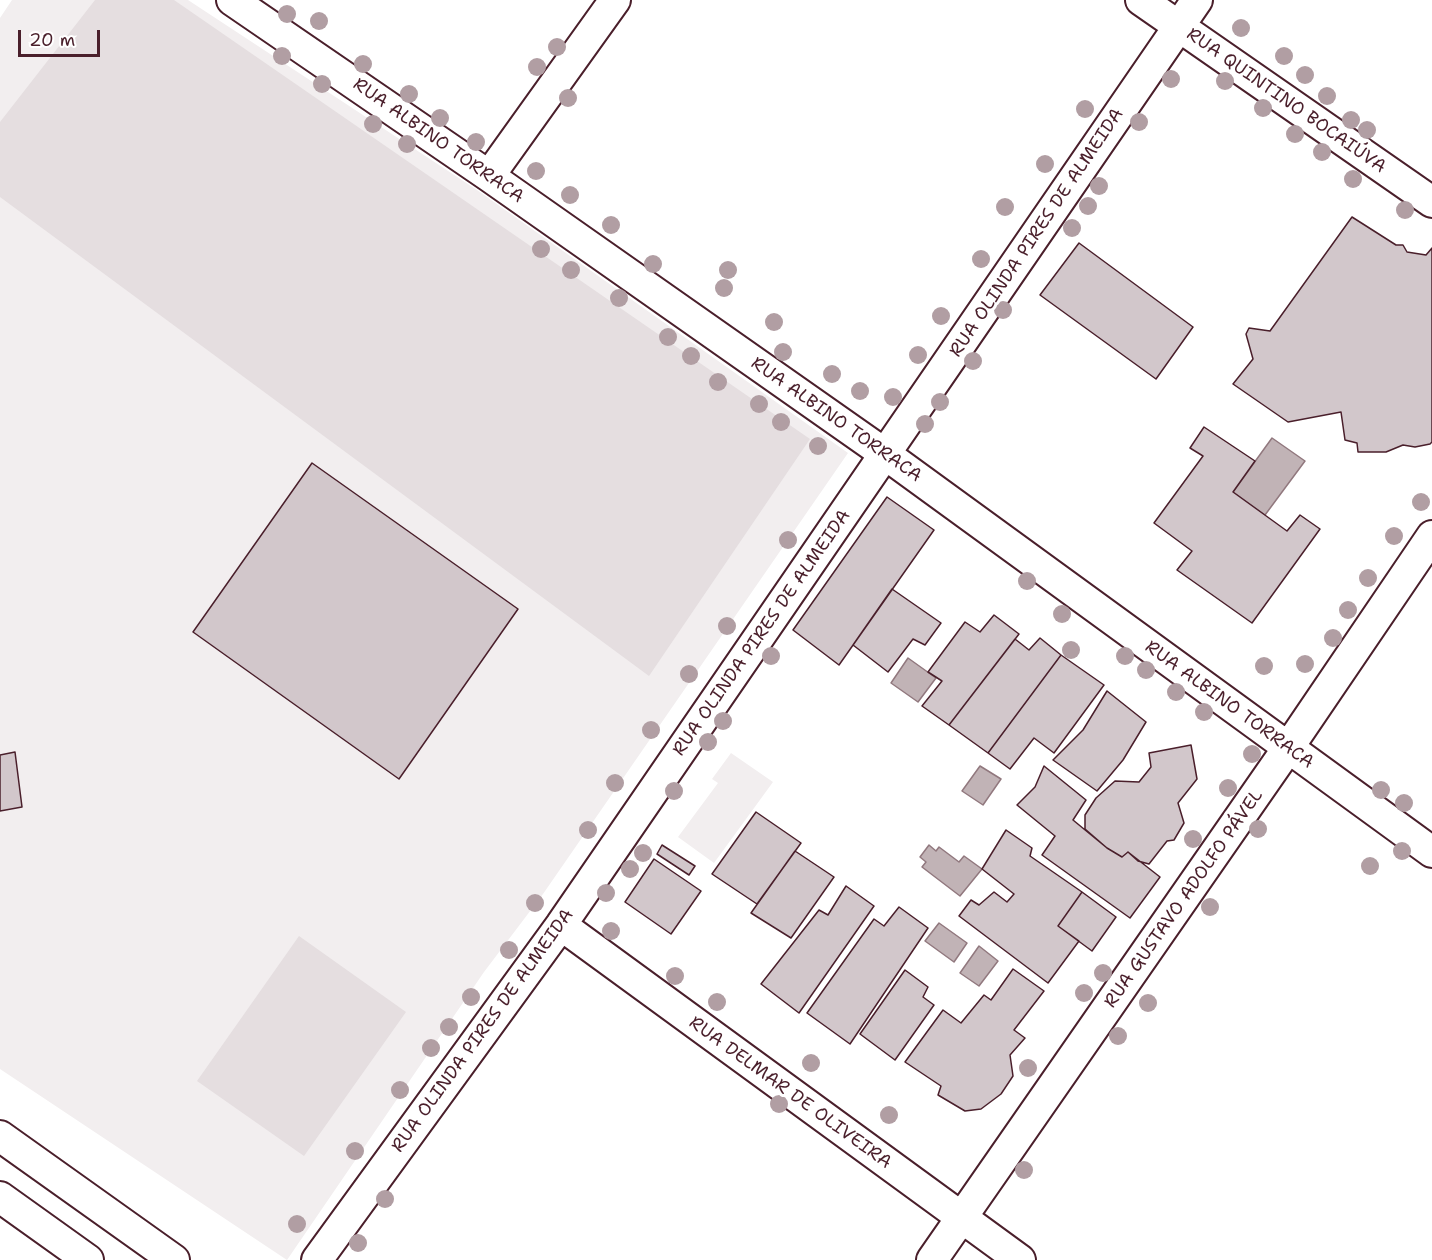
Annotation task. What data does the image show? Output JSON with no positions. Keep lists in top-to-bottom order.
{
  "streets": {
    "street": [
      "RUA QUINTINO BOCAIÚVA",
      "RUA ALBINO TORRACA",
      "RUA OLINDA PIRES DE ALMEIDA",
      "RUA GUSTAVO ADOLFO PÁVEL",
      "RUA DELMAR DE OLIVEIRA"
    ]
  },
  "crossings": [
    ["RUA QUINTINO BOCAIÚVA", "RUA OLINDA PIRES DE ALMEIDA"],
    ["RUA ALBINO TORRACA", "RUA OLINDA PIRES DE ALMEIDA"],
    ["RUA ALBINO TORRACA", "RUA GUSTAVO ADOLFO PÁVEL"],
    ["RUA OLINDA PIRES DE ALMEIDA", "RUA DELMAR DE OLIVEIRA"],
    ["RUA GUSTAVO ADOLFO PÁVEL", "RUA DELMAR DE OLIVEIRA"]
  ],
  "scale_bar": "20 m"
}
